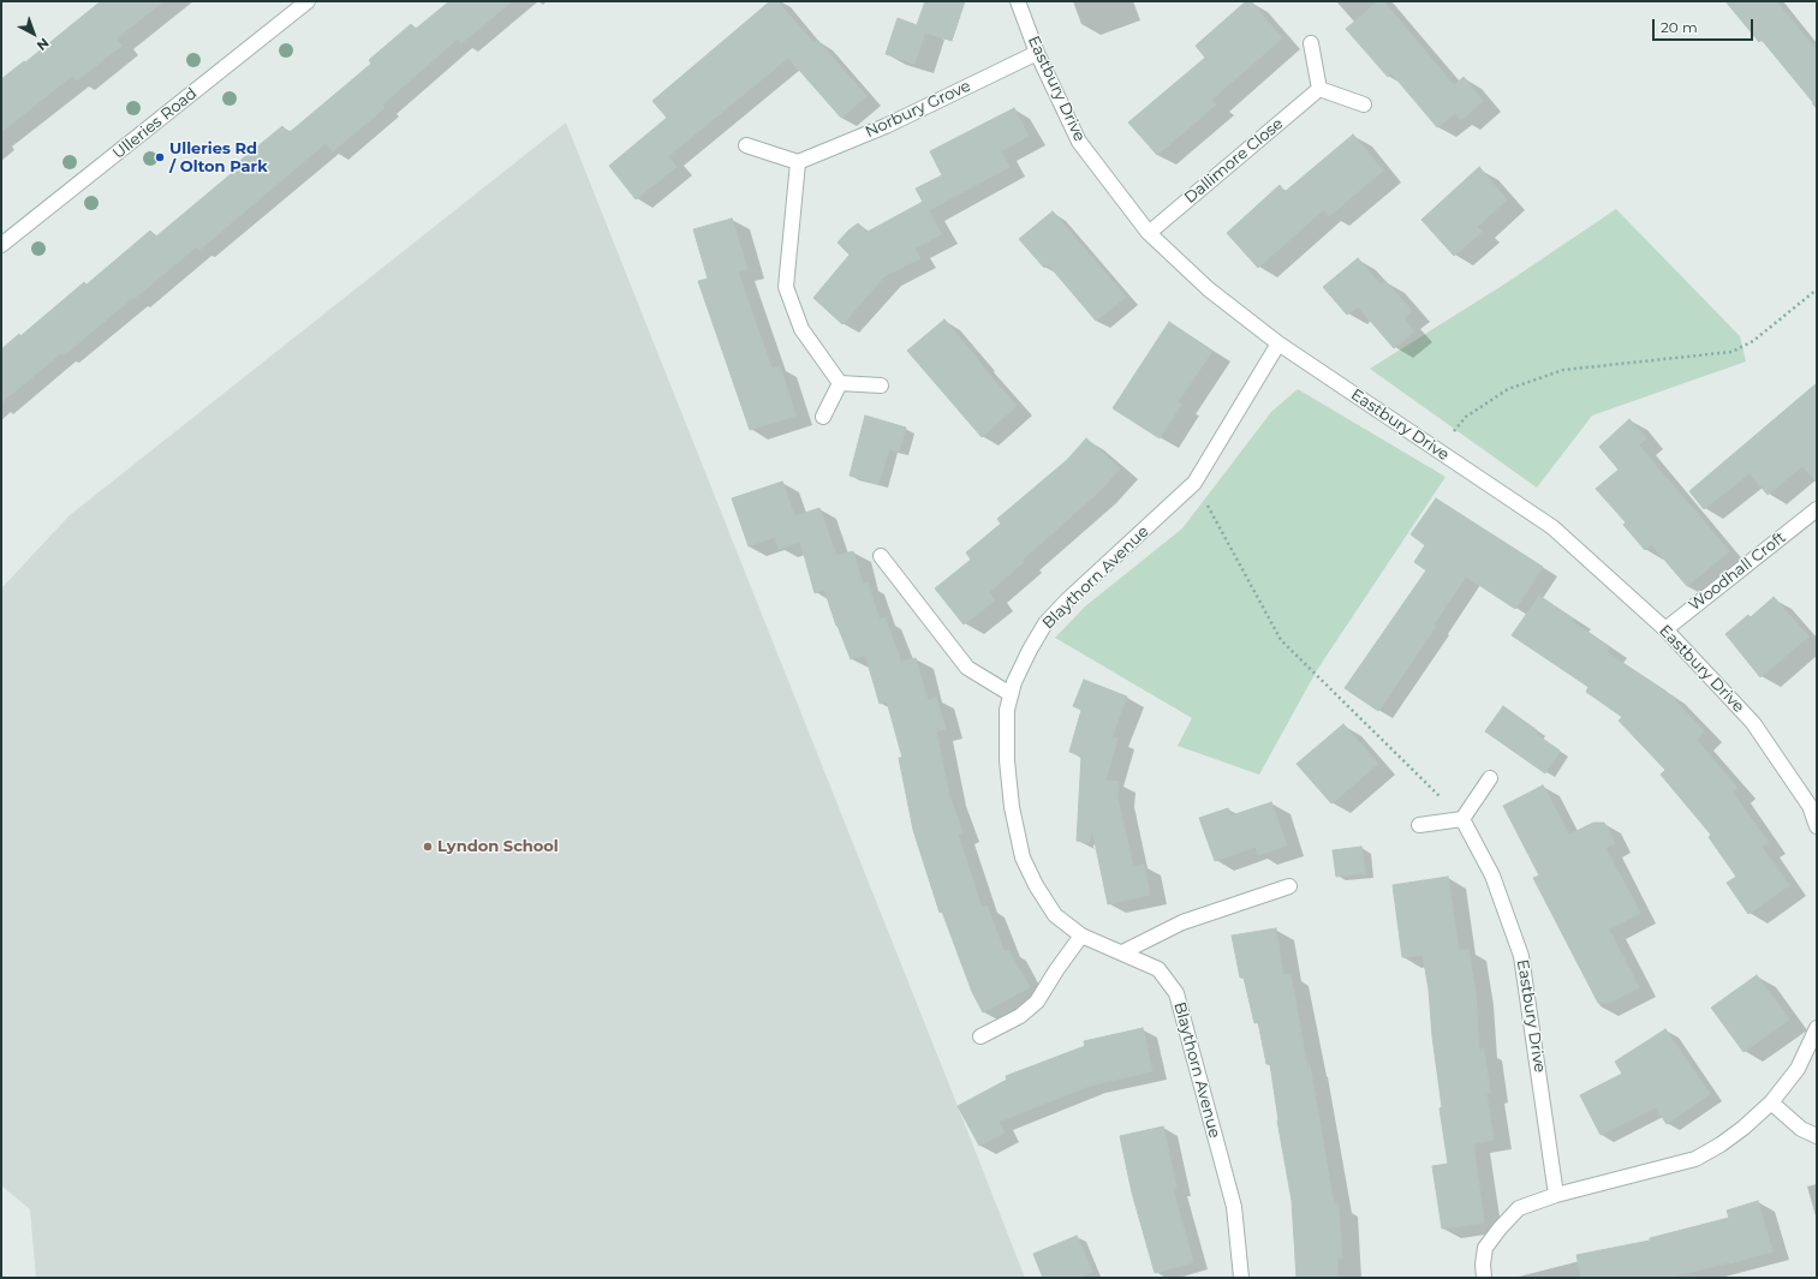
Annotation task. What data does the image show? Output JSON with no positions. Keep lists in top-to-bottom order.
{
  "streets": {
    "street": [
      "Eastbury Drive",
      "Norbury Grove",
      "Ulleries Road",
      "Dallimore Close",
      "Woodhall Croft",
      "Blaythorn Avenue"
    ]
  },
  "crossings": [
    ["Eastbury Drive", "Norbury Grove"],
    ["Eastbury Drive", "Dallimore Close"],
    ["Eastbury Drive", "Woodhall Croft"],
    ["Eastbury Drive", "Blaythorn Avenue"]
  ],
  "places": ["Ulleries Rd / Olton Park", "Lyndon School"],
  "scale_bar": "20 m",
  "north": "bottom right"
}
